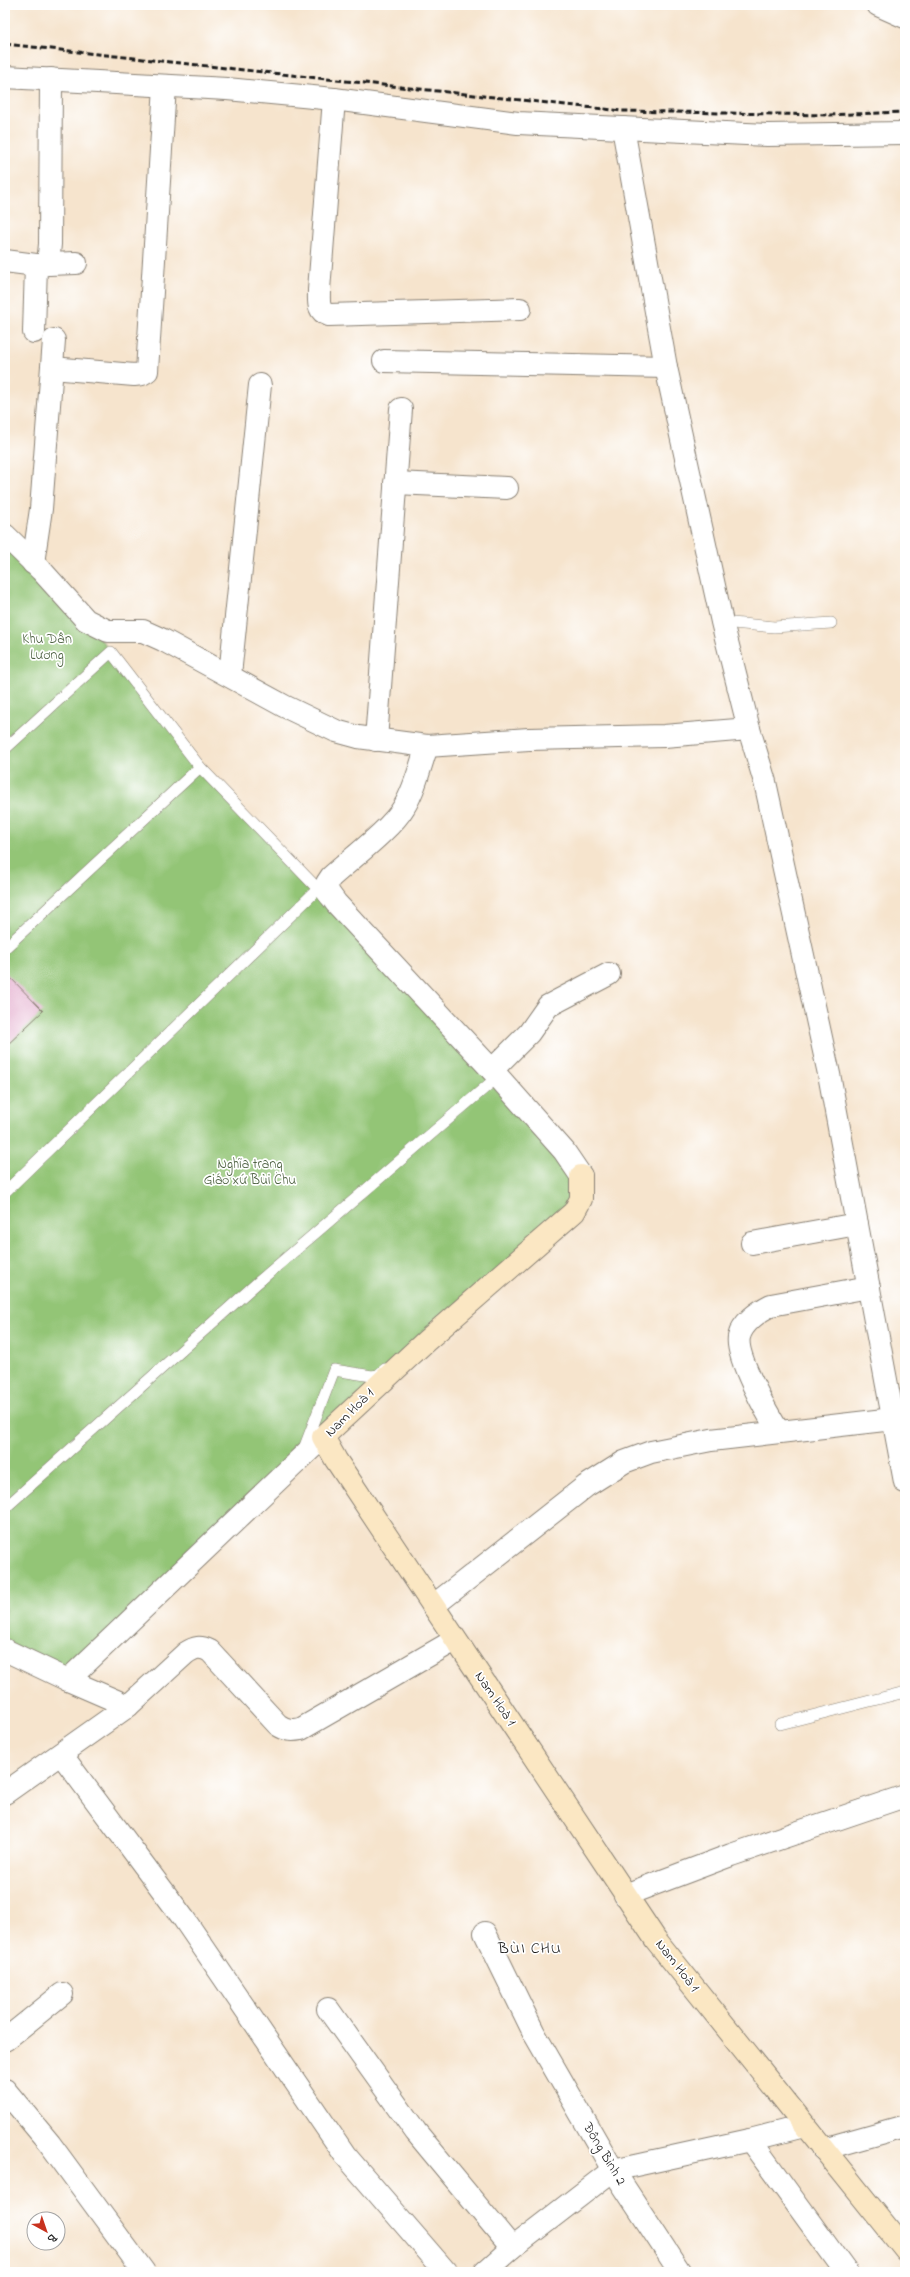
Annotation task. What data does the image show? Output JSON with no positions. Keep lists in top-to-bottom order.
{
  "streets": {
    "street": ["Nam Hoà 1", "Đông Bình 2"]
  },
  "districts": ["BÙI CHU"],
  "parks": ["Khu Dân Lương", "Nghĩa trang Giáo xứ Bùi Chu"],
  "north": "bottom right"
}
